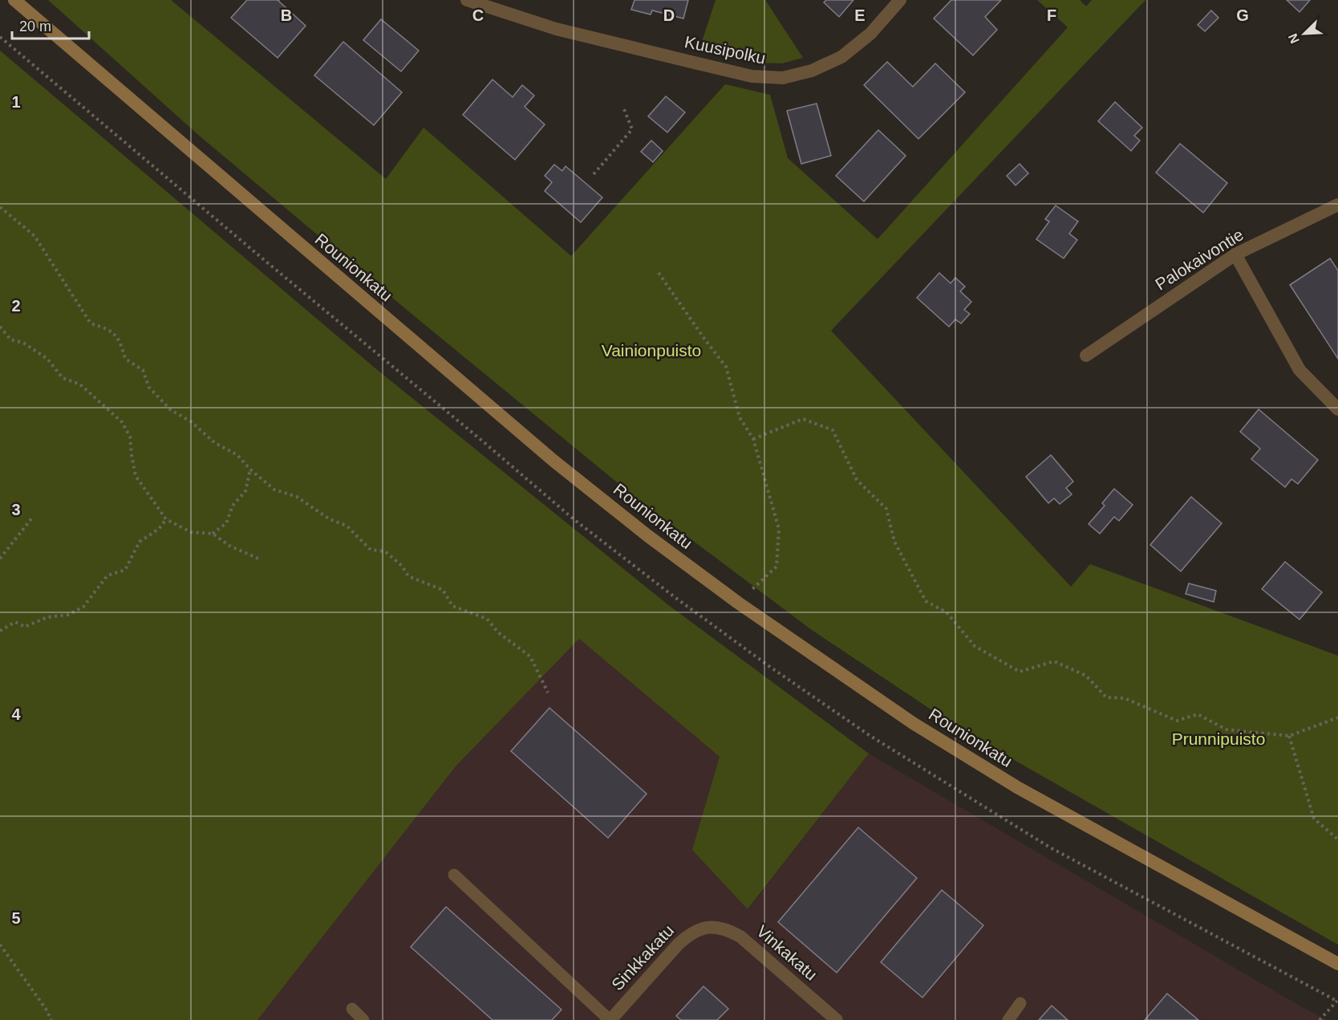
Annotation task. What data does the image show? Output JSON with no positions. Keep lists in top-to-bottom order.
{
  "streets": {
    "main road": ["Rounionkatu"],
    "street": [
      "Kuusipolku",
      "Palokaivontie",
      "Vinkakatu",
      "Sinkkakatu"
    ]
  },
  "crossings": [
    ["Vinkakatu", "Sinkkakatu"]
  ],
  "parks": ["Vainionpuisto", "Prunnipuisto"],
  "scale_bar": "20 m",
  "north": "bottom left",
  "grid": {
    "columns": [
      "B",
      "C",
      "D",
      "E",
      "F",
      "G"
    ],
    "rows": [
      "1",
      "2",
      "3",
      "4",
      "5"
    ]
  }
}
